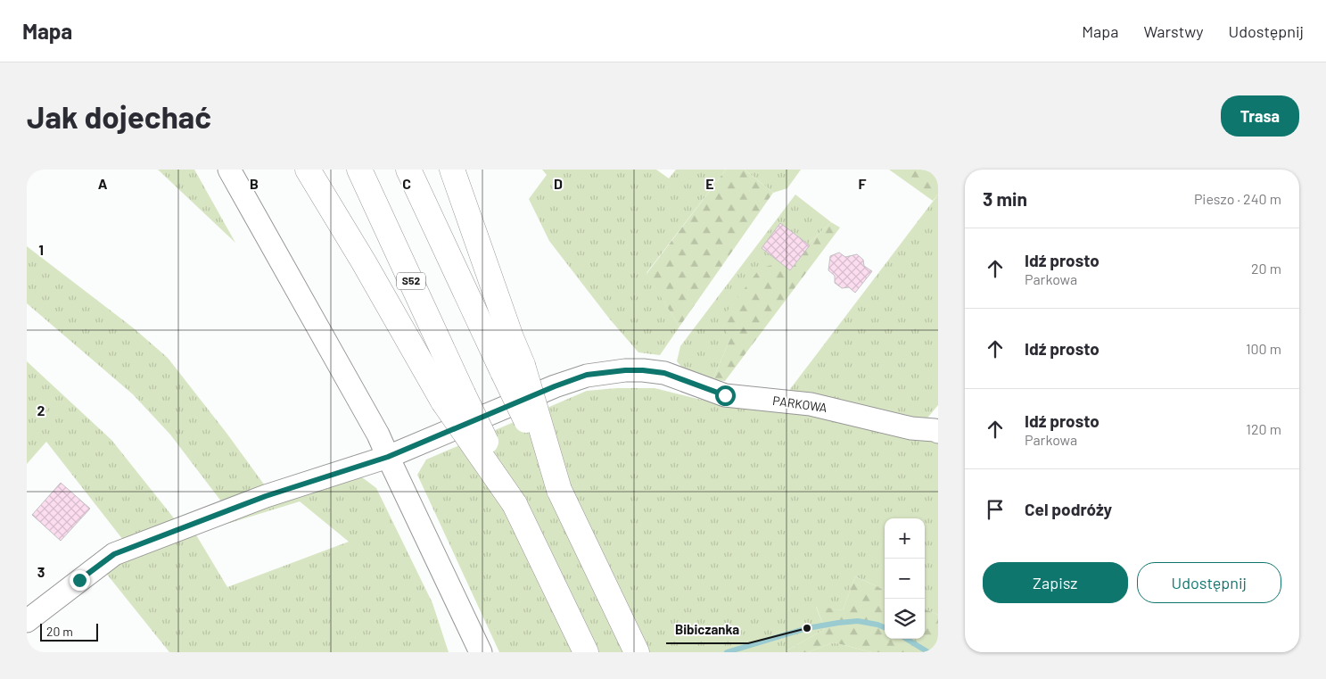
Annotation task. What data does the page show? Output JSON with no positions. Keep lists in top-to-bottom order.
{
  "streets": {
    "highway": ["S52"],
    "street": ["PARKOWA"]
  },
  "places": ["Bibiczanka"],
  "scale_bar": "20 m",
  "page": {
    "header": "Mapa",
    "nav": ["Mapa", "Warstwy", "Udostępnij"],
    "buttons": [
      "Trasa",
      ["Zapisz", "Udostępnij"]
    ],
    "title": "Jak dojechać",
    "heading": ["3 min", "Pieszo · 240 m"],
    "list": [
      ["Idź prosto", "Parkowa", "20 m"],
      ["Idź prosto", "100 m"],
      ["Idź prosto", "Parkowa", "120 m"],
      "Cel podróży"
    ],
    "map_buttons": ["+", "−"],
    "scale": "20 m"
  },
  "grid": {
    "columns": [
      "A",
      "B",
      "C",
      "D",
      "E",
      "F"
    ],
    "rows": ["1", "2", "3"]
  }
}
